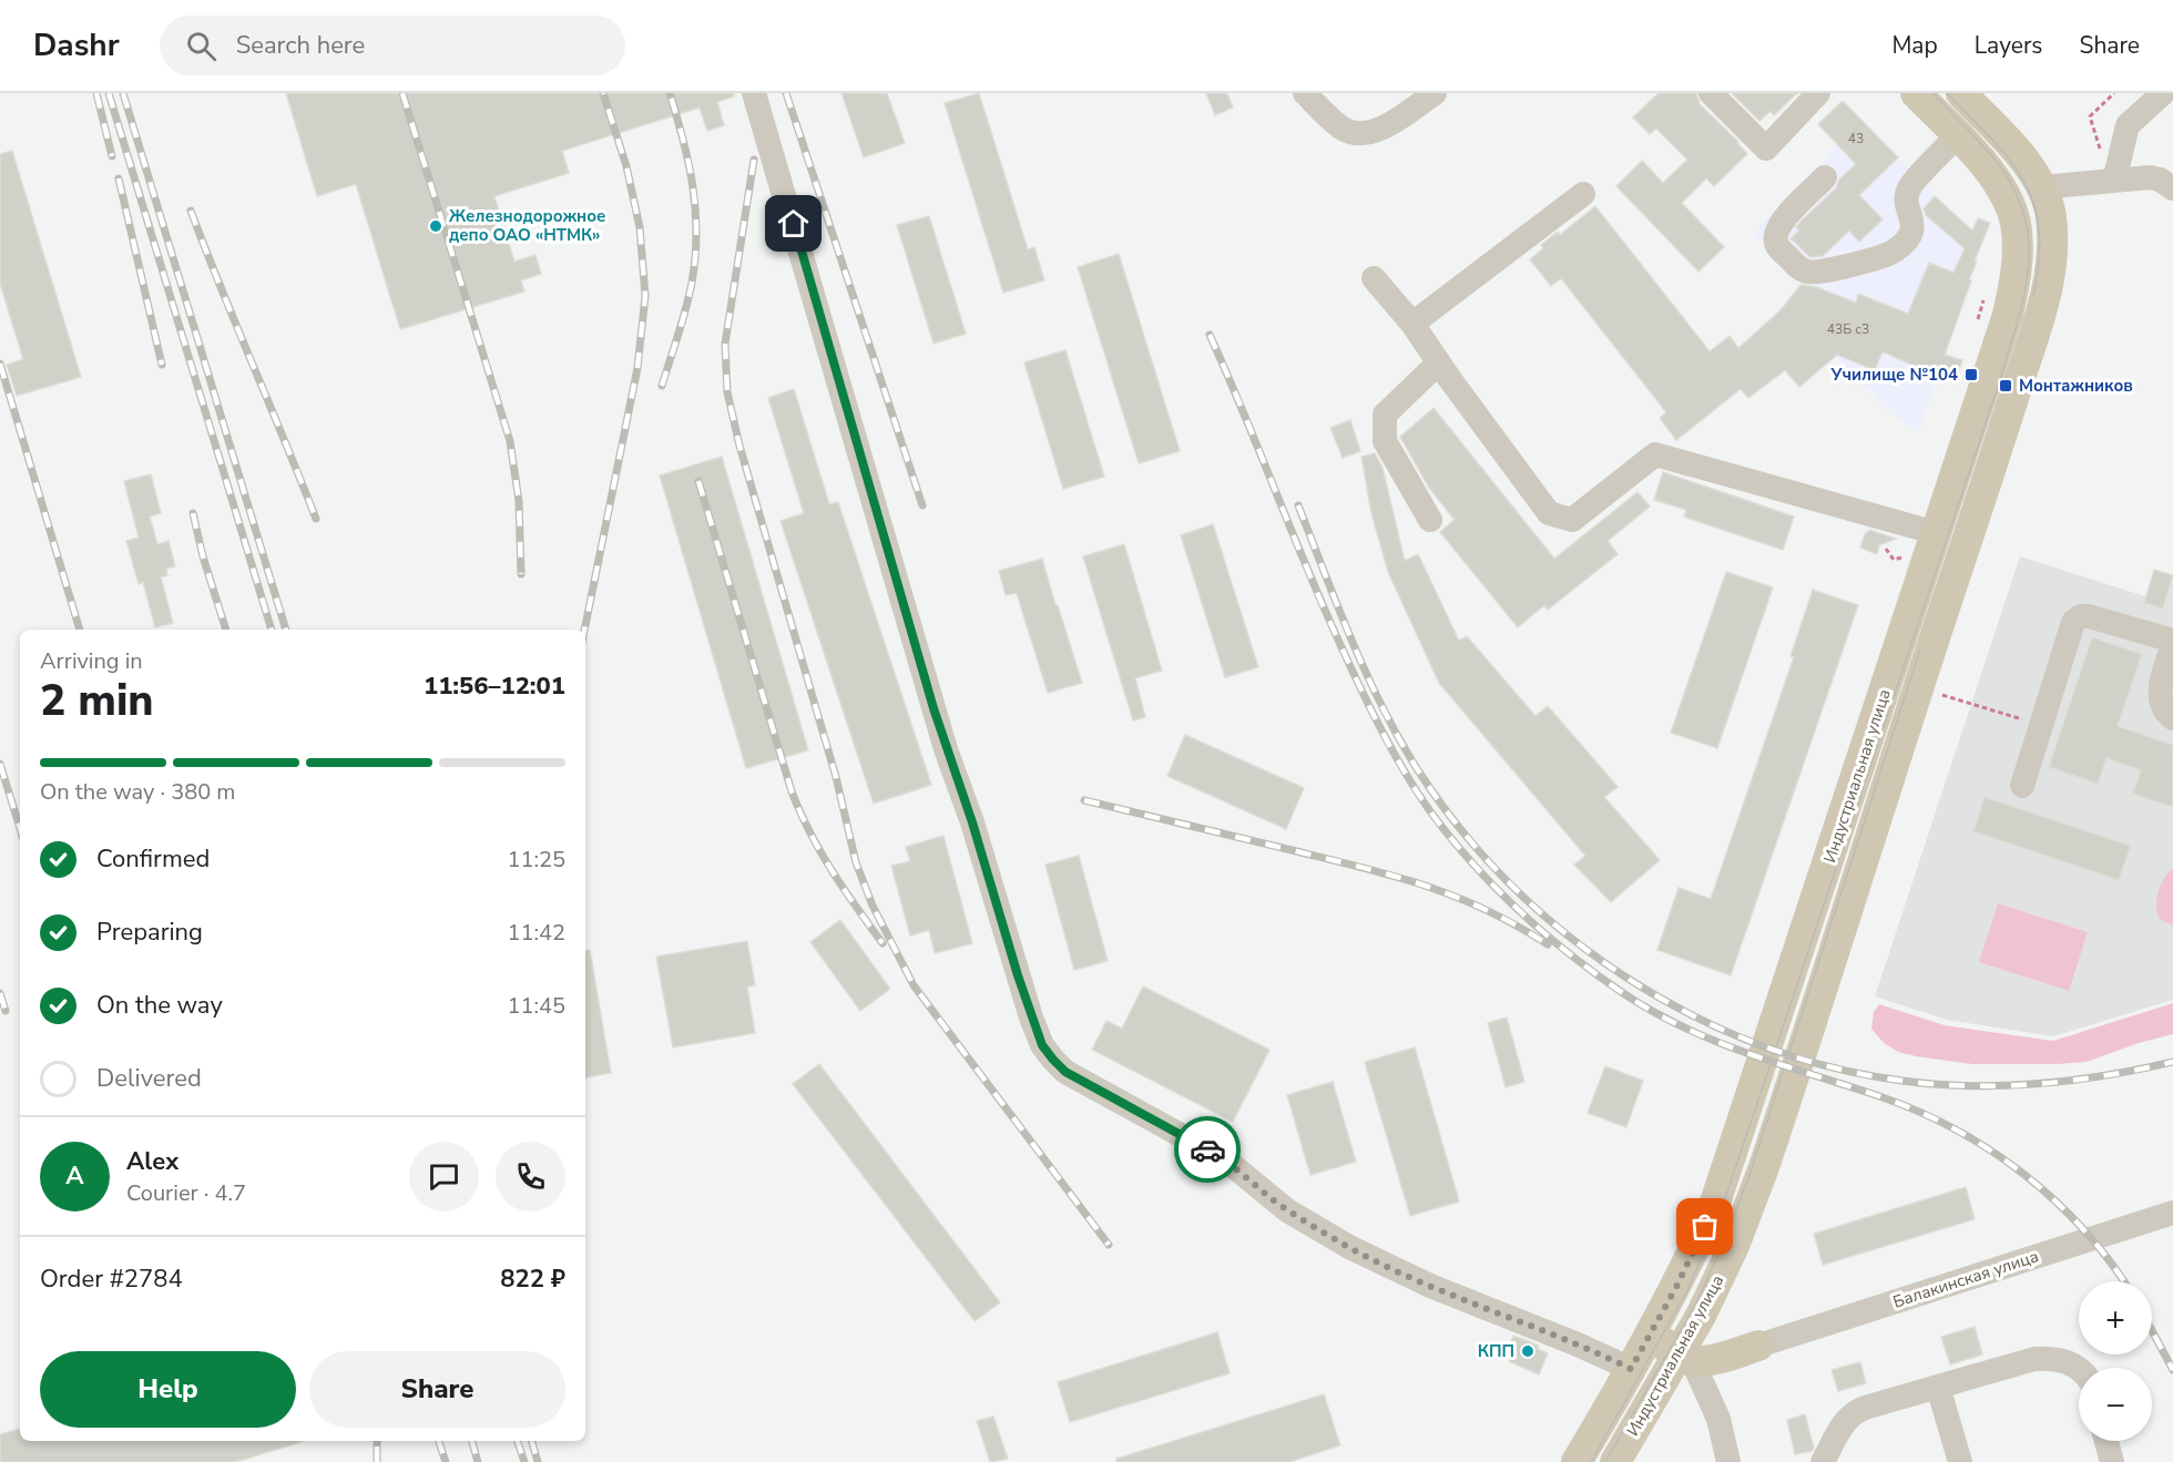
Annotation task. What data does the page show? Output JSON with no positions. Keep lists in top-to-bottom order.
{
  "streets": {
    "main road": ["Индустриальная улица"],
    "street": ["Балакинская улица"]
  },
  "places": {
    "other": ["Железнодорожное депо ОАО «НТМК»", "КПП"],
    "transit": ["Училище №104", "Монтажников"]
  },
  "house_numbers": ["43", "43Б с3"],
  "page": {
    "header": "Dashr",
    "search": "Search here",
    "nav": ["Map", "Layers", "Share"],
    "heading": ["2 min", "Arriving in", "11:56–12:01"],
    "panel": [
      "Alex",
      "Courier · 4.7",
      "Order #2784",
      "822 ₽"
    ],
    "bar": "On the way · 380 m",
    "list": [
      ["Confirmed", "11:25"],
      ["Preparing", "11:42"],
      ["On the way", "11:45"],
      "Delivered"
    ],
    "round": "A",
    "map_buttons": ["+", "−"],
    "buttons": ["Help", "Share"]
  }
}
